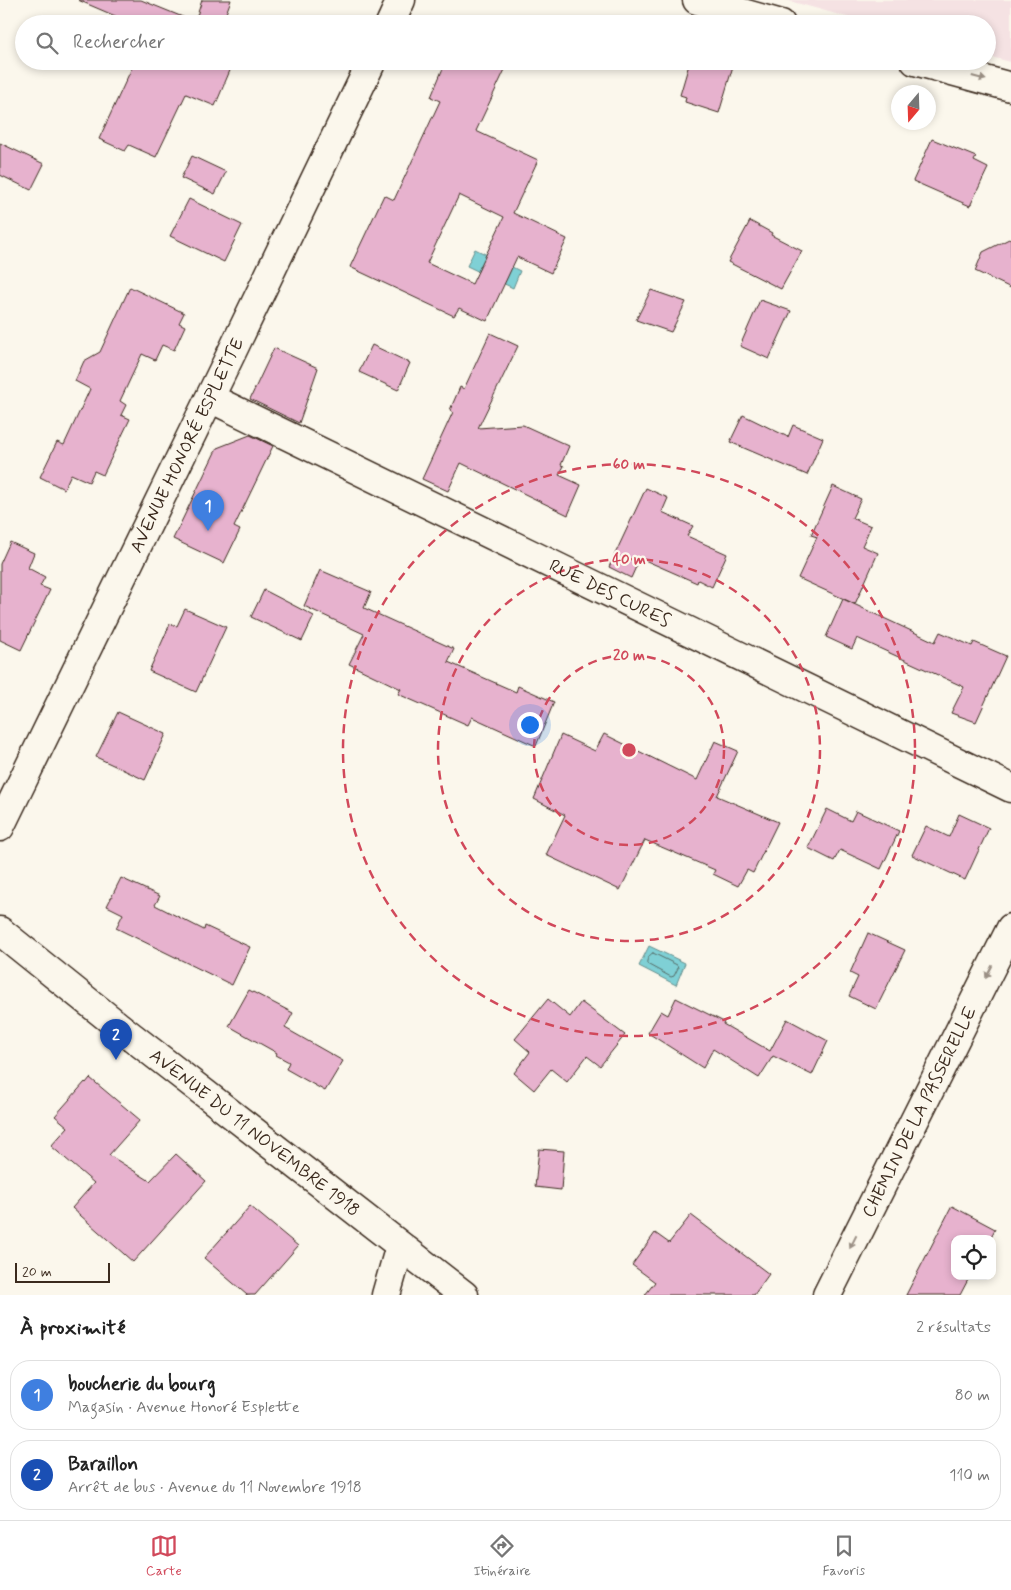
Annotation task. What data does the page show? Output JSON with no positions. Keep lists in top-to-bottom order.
{
  "streets": {
    "street": [
      "AVENUE HONORÉ ESPLETTE",
      "RUE DES CURES",
      "CHEMIN DE LA PASSERELLE",
      "AVENUE DU 11 NOVEMBRE 1918"
    ]
  },
  "crossings": [
    ["AVENUE HONORÉ ESPLETTE", "RUE DES CURES"]
  ],
  "one_way": ["CHEMIN DE LA PASSERELLE"],
  "scale_bar": "20 m",
  "north": "bottom",
  "page": {
    "search": "Rechercher",
    "pins": ["1", "2"],
    "scale": "20 m",
    "heading": ["À proximité", "2 résultats"],
    "list": [
      {
        "mark": "1",
        "name": "boucherie du bourg",
        "note": "Magasin · Avenue Honoré Esplette",
        "value": "80 m"
      },
      {
        "mark": "2",
        "name": "Baraillon",
        "note": "Arrêt de bus · Avenue du 11 Novembre 1918",
        "value": "110 m"
      }
    ],
    "nav": ["Carte", "Itinéraire", "Favoris"]
  },
  "rings": ["60 m", "40 m", "20 m"]
}
